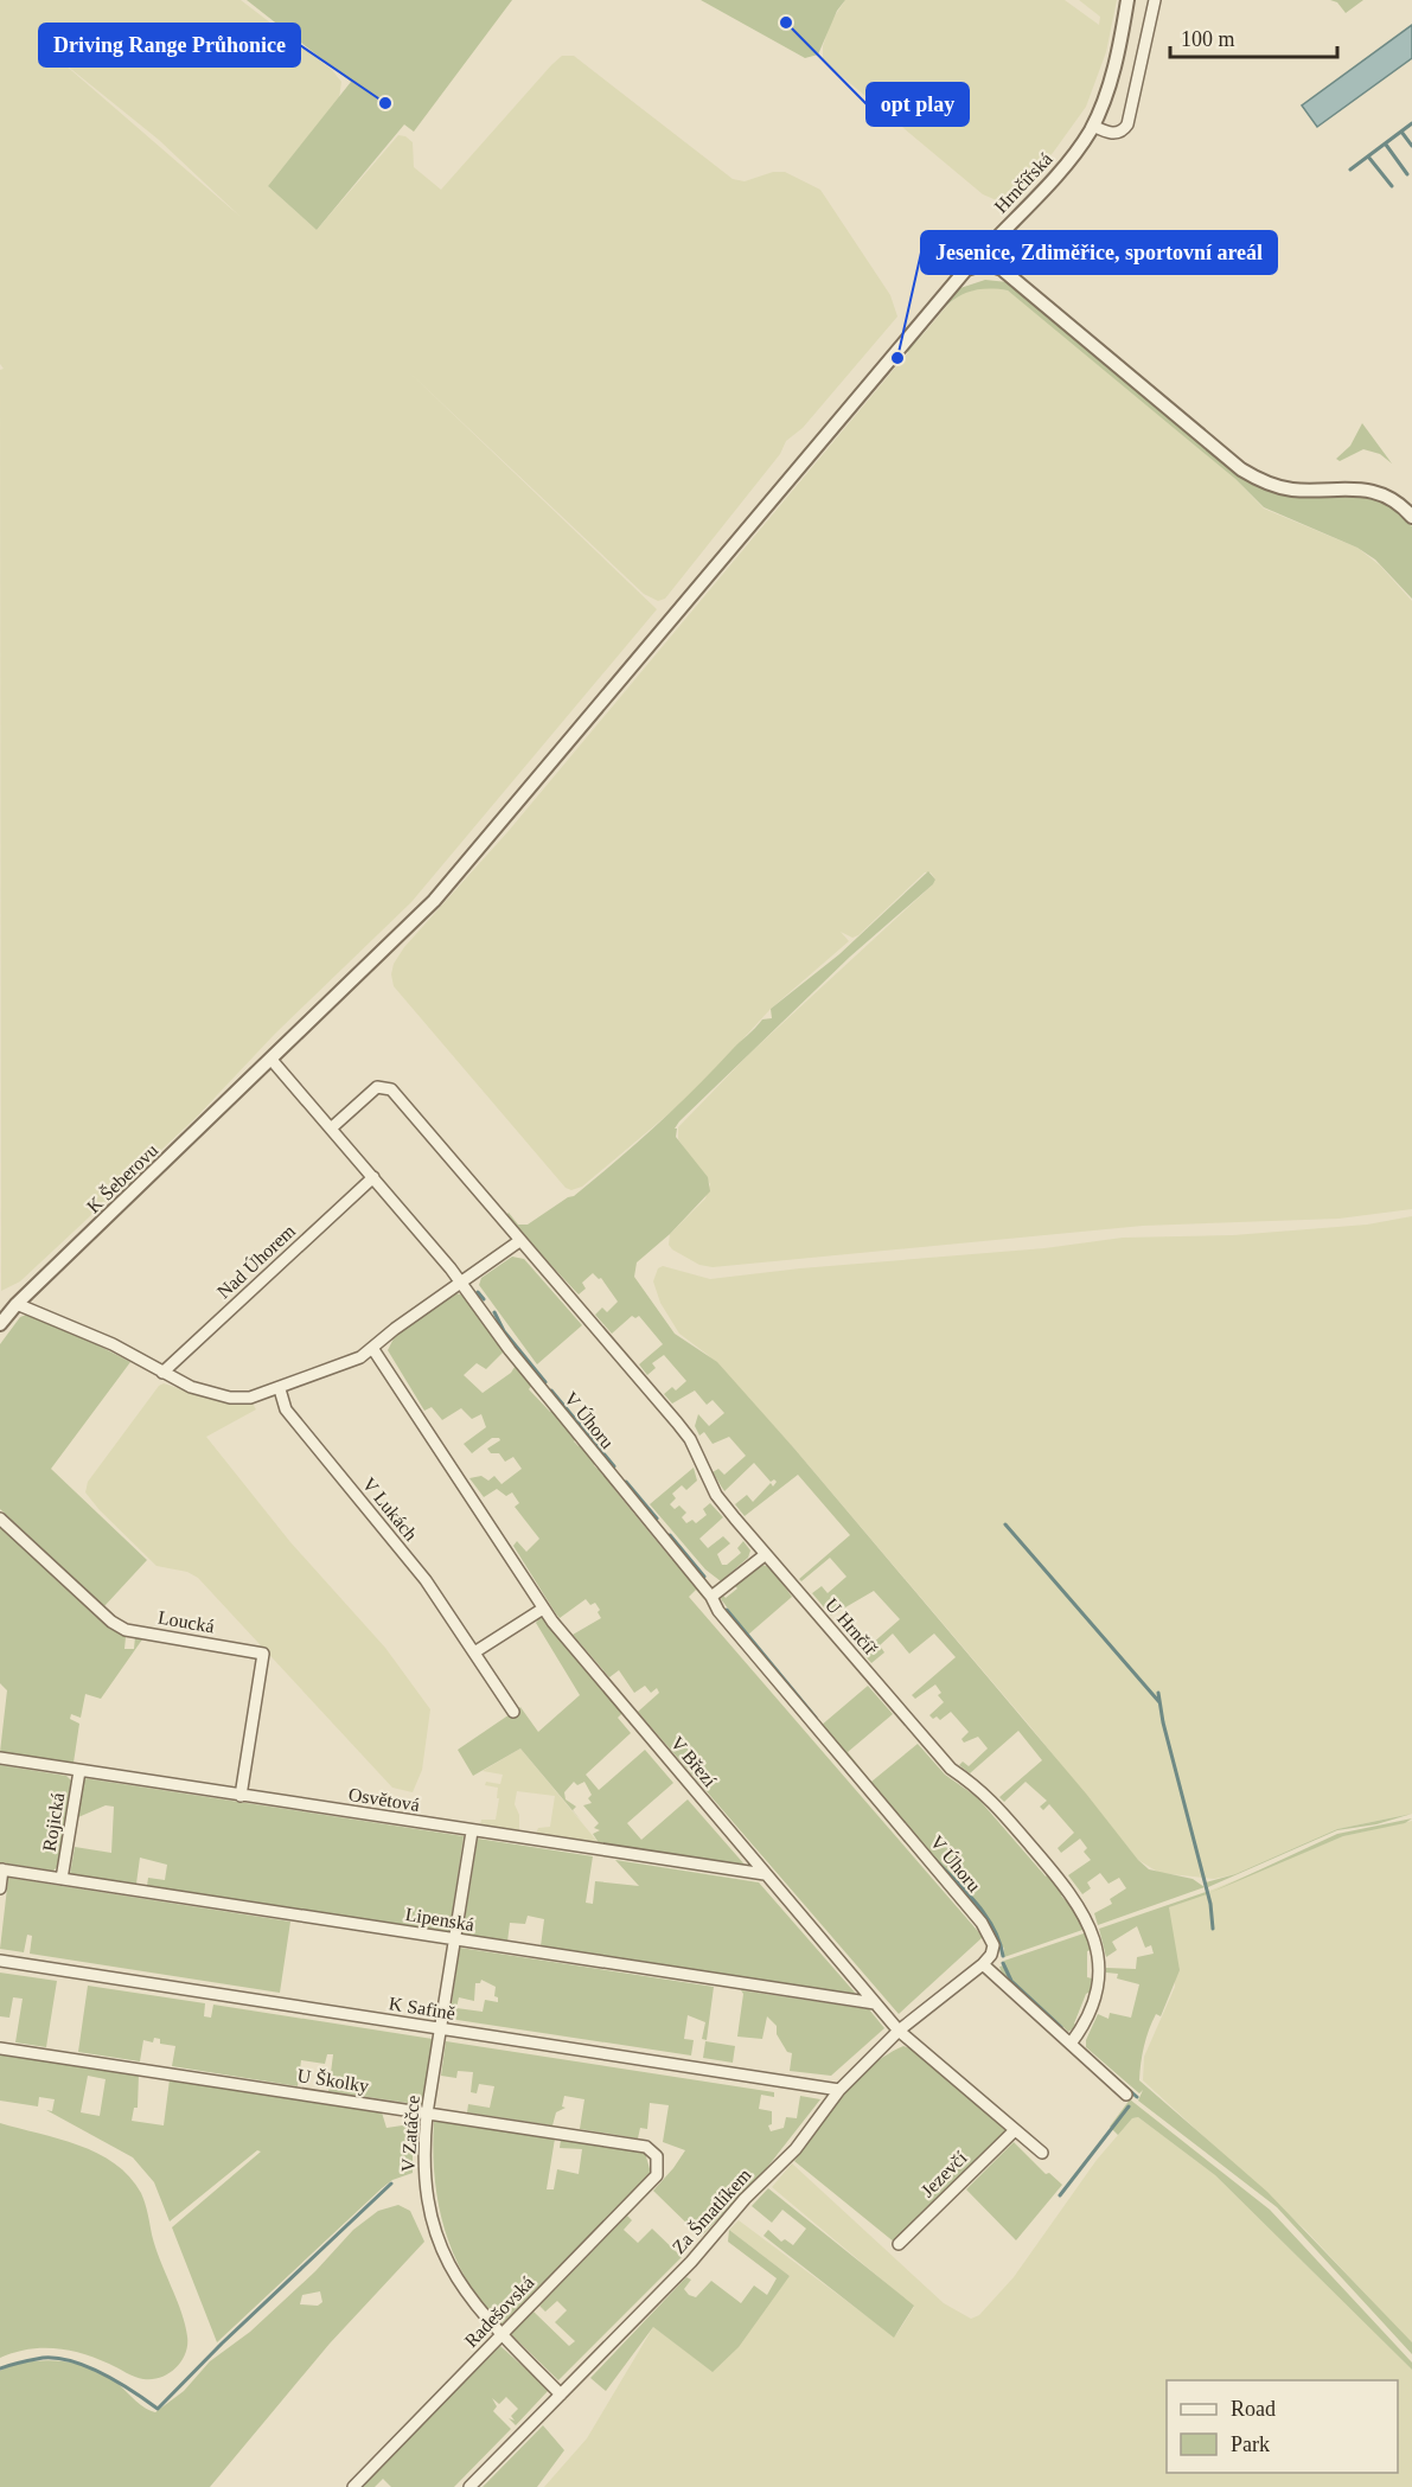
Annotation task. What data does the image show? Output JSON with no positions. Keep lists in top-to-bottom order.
{
  "streets": {
    "street": [
      "Hrnčířská",
      "K Šeberovu",
      "Nad Úhorem",
      "V Úhoru",
      "V Lukách",
      "Loucká",
      "U Hrnčíř",
      "V Březí",
      "Osvětová",
      "Rojická",
      "Lipenská",
      "K Safině",
      "U Školky",
      "V Zatáčce",
      "Jezevčí",
      "Za Šmatlíkem",
      "Radešovská"
    ]
  },
  "crossings": [
    ["Hrnčířská", "K Šeberovu"],
    ["K Šeberovu", "V Úhoru"],
    ["Nad Úhorem", "V Úhoru"],
    ["V Úhoru", "U Hrnčíř"],
    ["V Úhoru", "Za Šmatlíkem"],
    ["Loucká", "Osvětová"],
    ["V Březí", "Osvětová"],
    ["V Březí", "Lipenská"],
    ["V Březí", "Jezevčí"],
    ["V Březí", "Za Šmatlíkem"],
    ["Osvětová", "Rojická"],
    ["Osvětová", "V Zatáčce"],
    ["Rojická", "Lipenská"],
    ["Lipenská", "V Zatáčce"],
    ["K Safině", "V Zatáčce"],
    ["K Safině", "Za Šmatlíkem"],
    ["U Školky", "V Zatáčce"],
    ["U Školky", "Radešovská"],
    ["V Zatáčce", "Za Šmatlíkem"],
    ["V Zatáčce", "Radešovská"]
  ],
  "places": ["opt play", "Driving Range Průhonice", "Jesenice, Zdiměřice, sportovní areál"],
  "legend": ["Road", "Park"],
  "scale_bar": "100 m"
}
